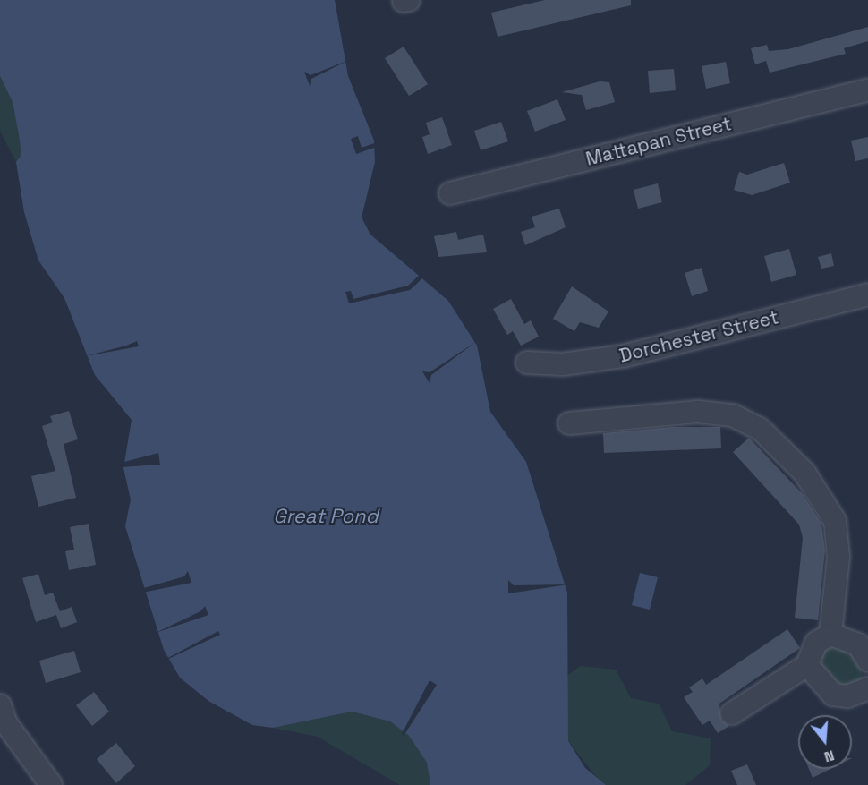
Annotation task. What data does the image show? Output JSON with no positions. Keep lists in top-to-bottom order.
{
  "streets": {
    "street": ["Mattapan Street", "Dorchester Street"]
  },
  "water": ["Great Pond"],
  "north": "bottom"
}
